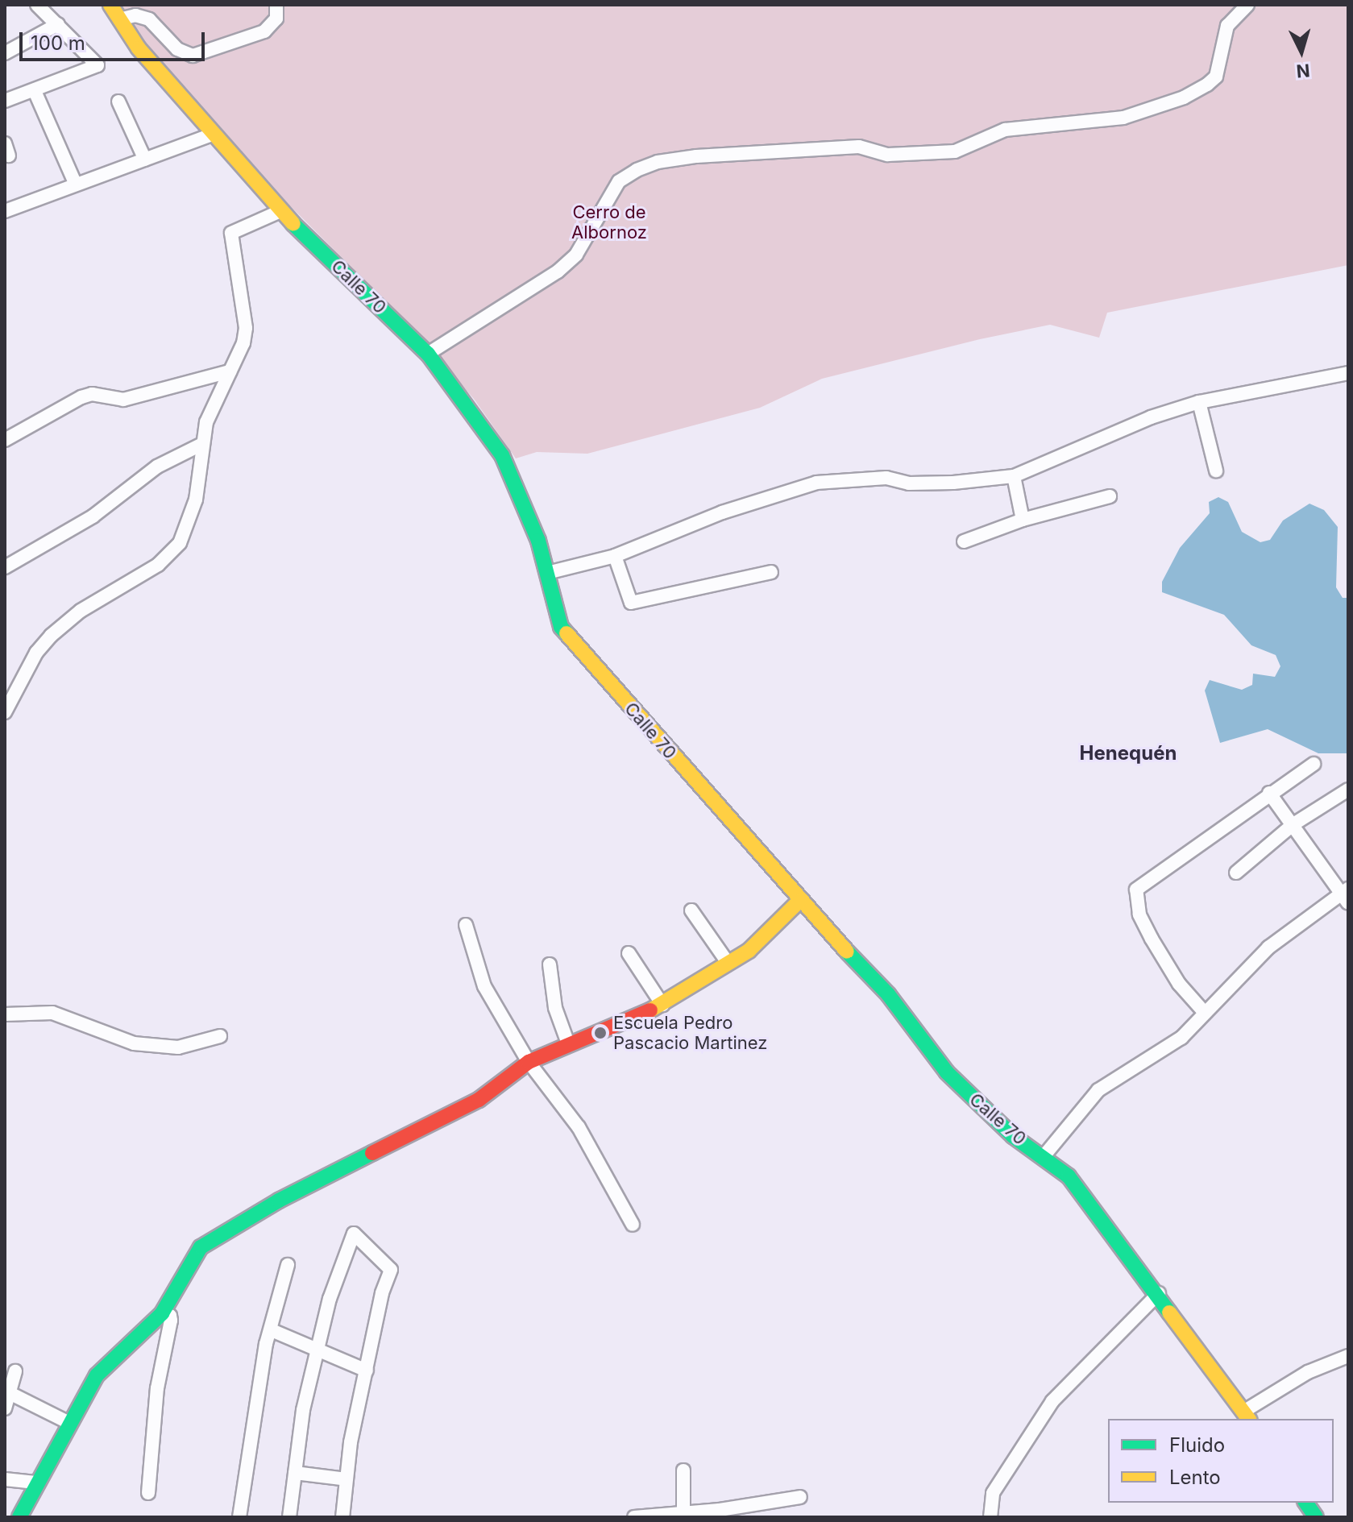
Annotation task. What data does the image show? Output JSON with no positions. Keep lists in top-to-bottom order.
{
  "streets": {
    "street": ["Calle 70"]
  },
  "districts": ["Henequén"],
  "parks": ["Cerro de Albornoz"],
  "places": ["Escuela Pedro Pascacio Martinez"],
  "legend": ["Fluido", "Lento"],
  "scale_bar": "100 m",
  "north": "bottom"
}
